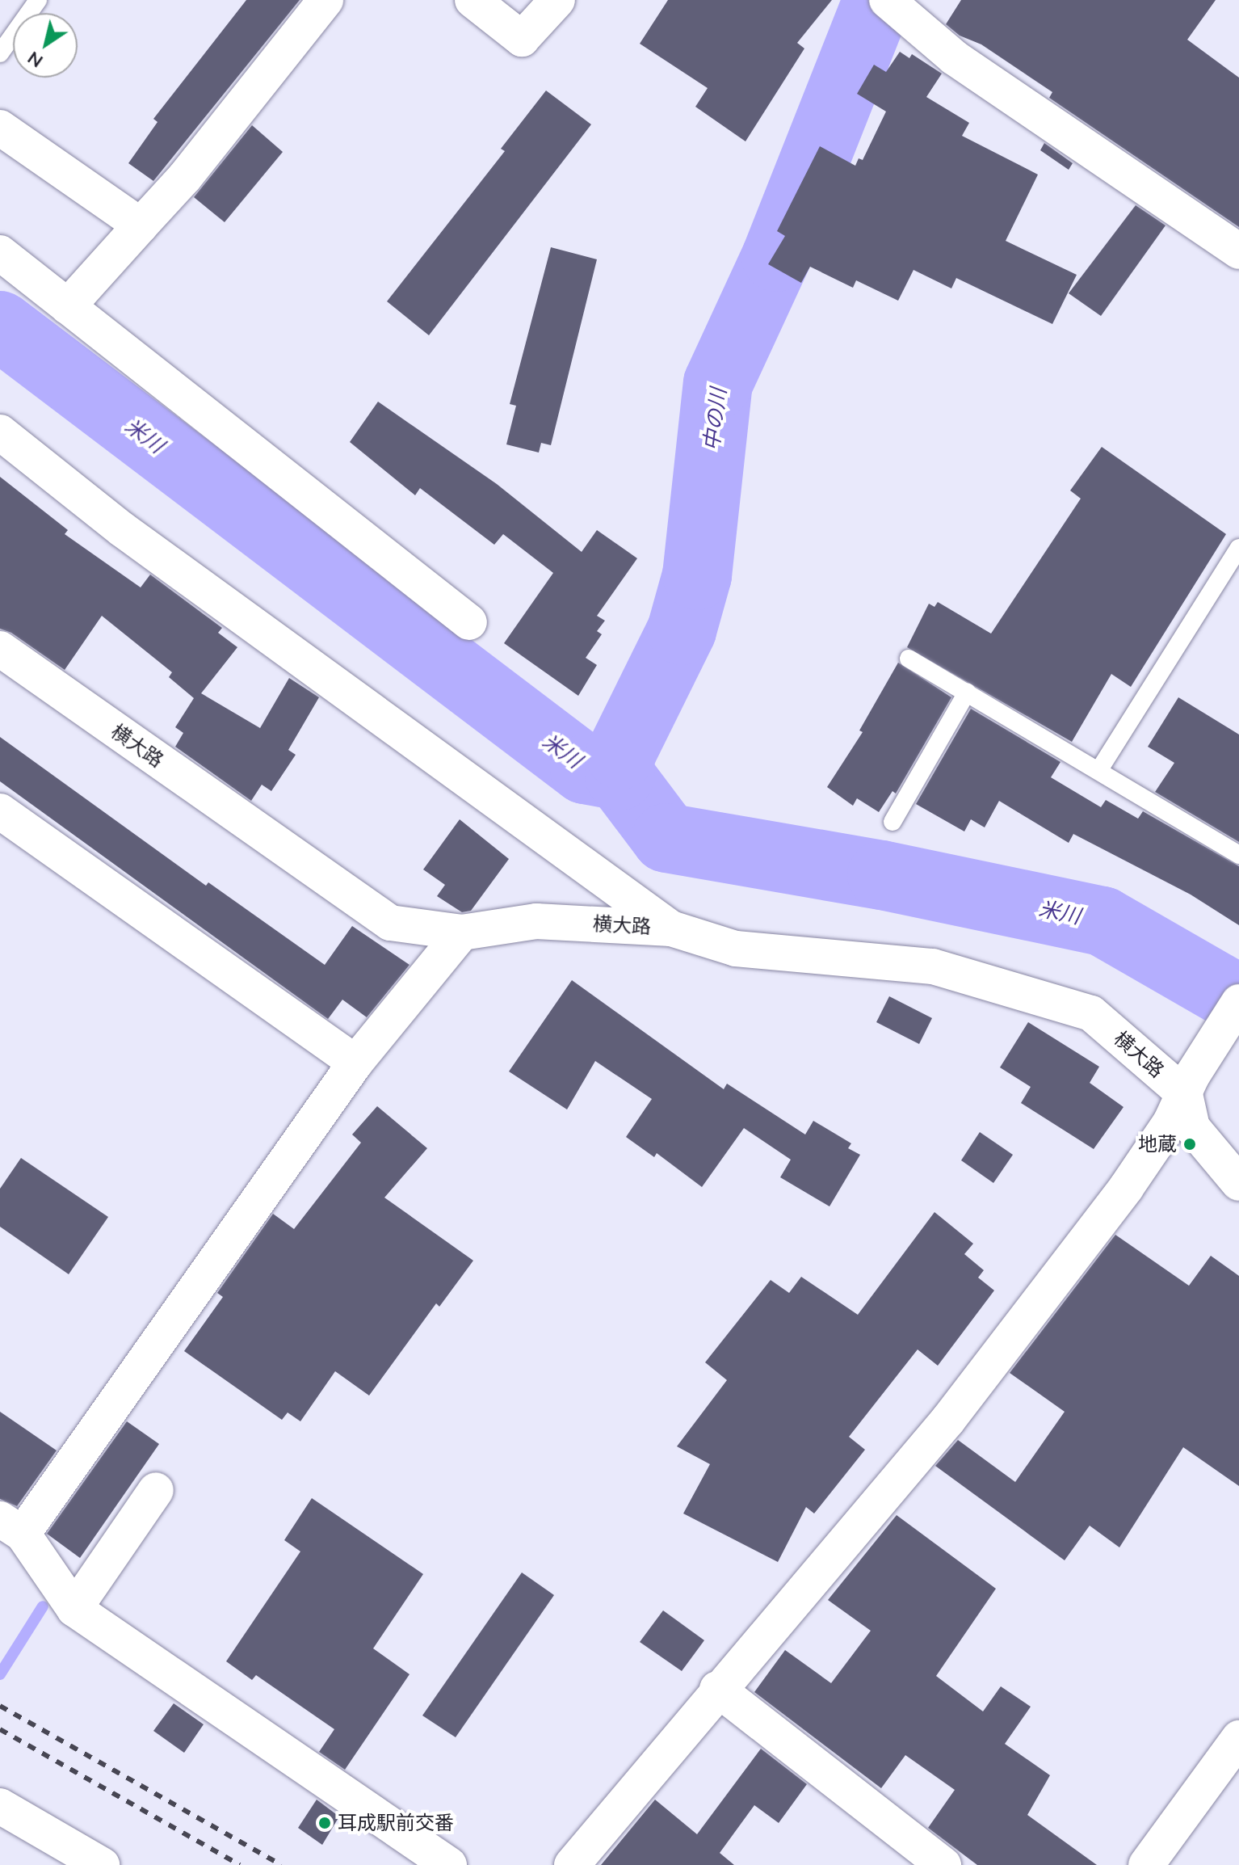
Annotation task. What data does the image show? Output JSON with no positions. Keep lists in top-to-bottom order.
{
  "streets": {
    "street": ["横大路"]
  },
  "water": ["中の川", "米川"],
  "places": ["地蔵", "耳成駅前交番"],
  "north": "bottom left"
}
